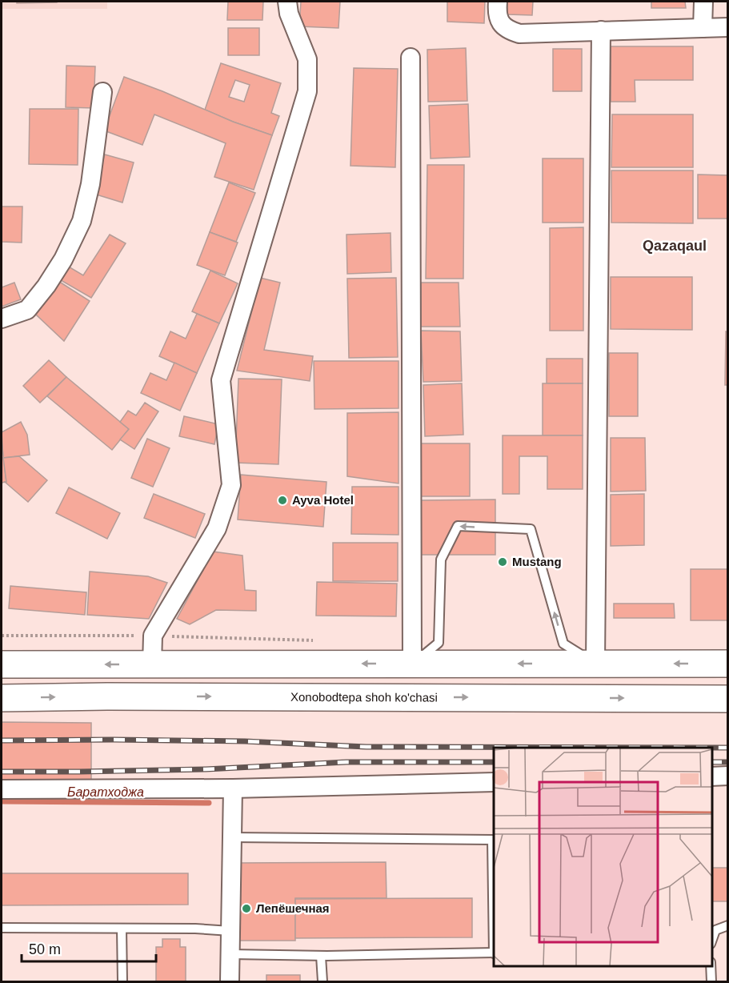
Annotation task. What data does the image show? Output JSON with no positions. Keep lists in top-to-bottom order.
{
  "streets": {
    "highway": ["Xonobodtepa shoh ko'chasi"]
  },
  "districts": ["Qazaqaul"],
  "water": ["Баратходжа"],
  "places": ["Ayva Hotel", "Mustang", "Лепёшечная"],
  "scale_bar": "50 m"
}
